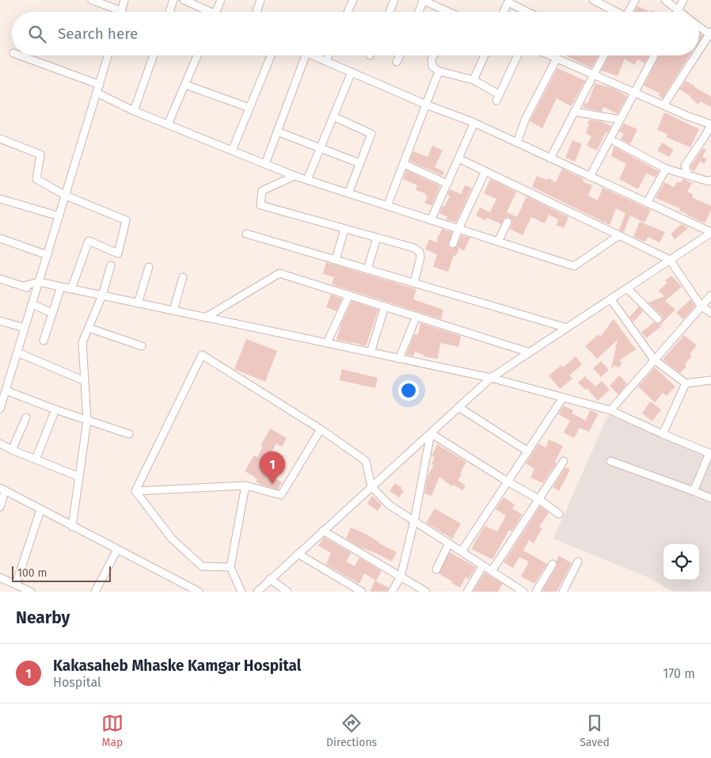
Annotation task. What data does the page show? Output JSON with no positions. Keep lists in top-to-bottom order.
{
  "scale_bar": "100 m",
  "page": {
    "search": "Search here",
    "pins": "1",
    "scale": "100 m",
    "heading": "Nearby",
    "list": [
      {
        "mark": "1",
        "name": "Kakasaheb Mhaske Kamgar Hospital",
        "note": "Hospital",
        "value": "170 m"
      }
    ],
    "nav": ["Map", "Directions", "Saved"]
  }
}
